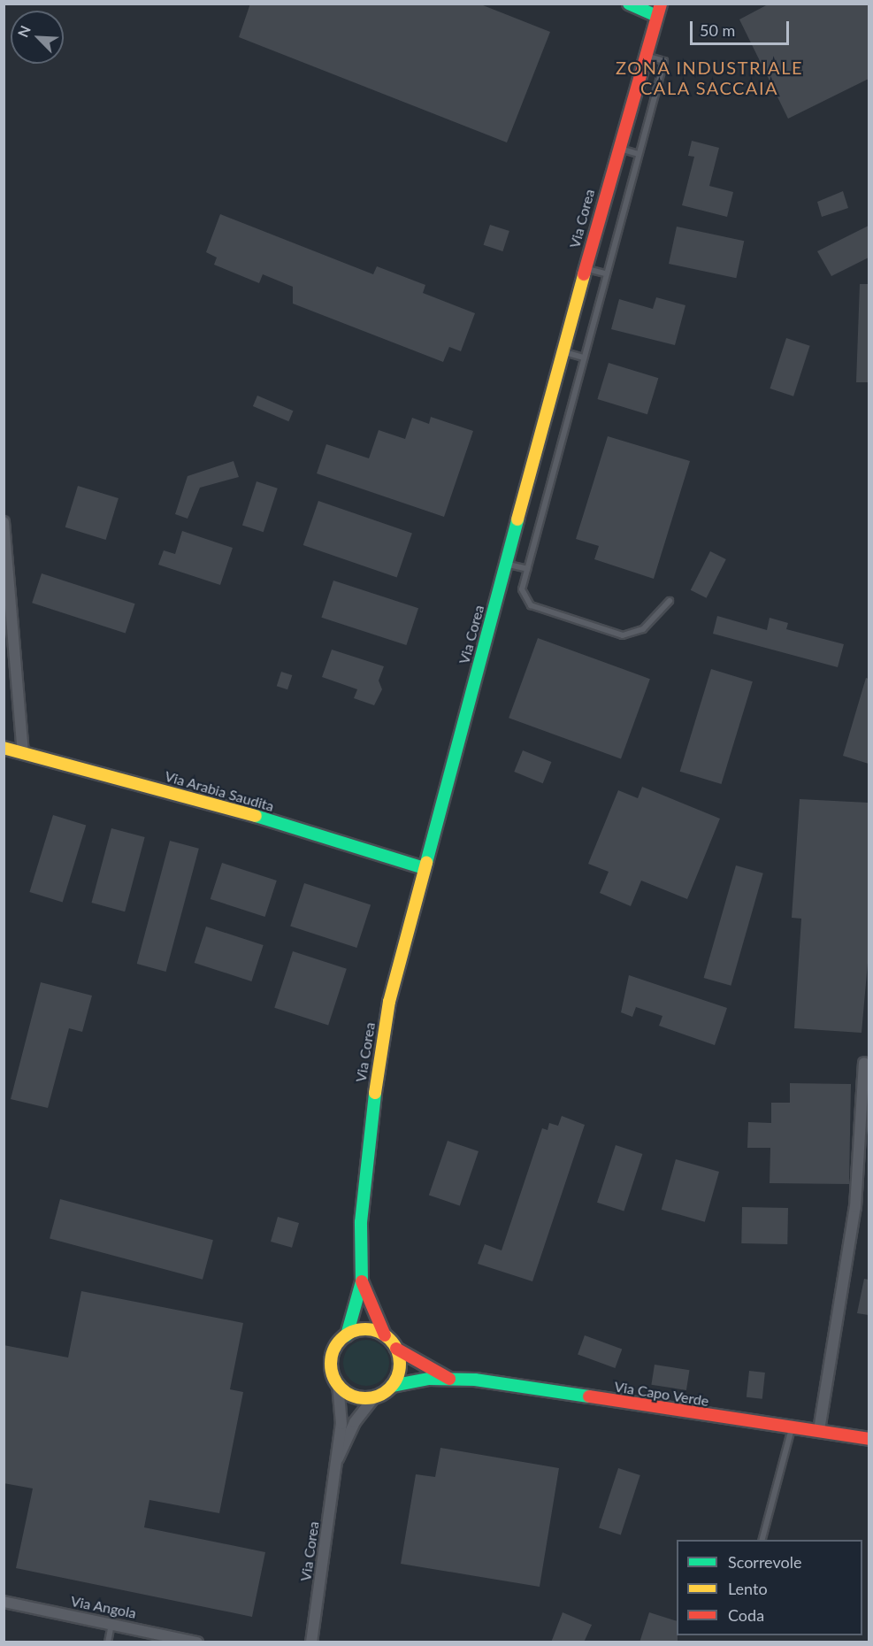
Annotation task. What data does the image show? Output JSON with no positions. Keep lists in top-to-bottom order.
{
  "streets": {
    "street": [
      "Via Corea",
      "Via Arabia Saudita",
      "Via Capo Verde",
      "Via Angola"
    ]
  },
  "crossings": [
    ["Via Corea", "Via Arabia Saudita"]
  ],
  "districts": ["ZONA INDUSTRIALE CALA SACCAIA"],
  "legend": ["Scorrevole", "Lento", "Coda"],
  "scale_bar": "50 m",
  "north": "top left"
}
